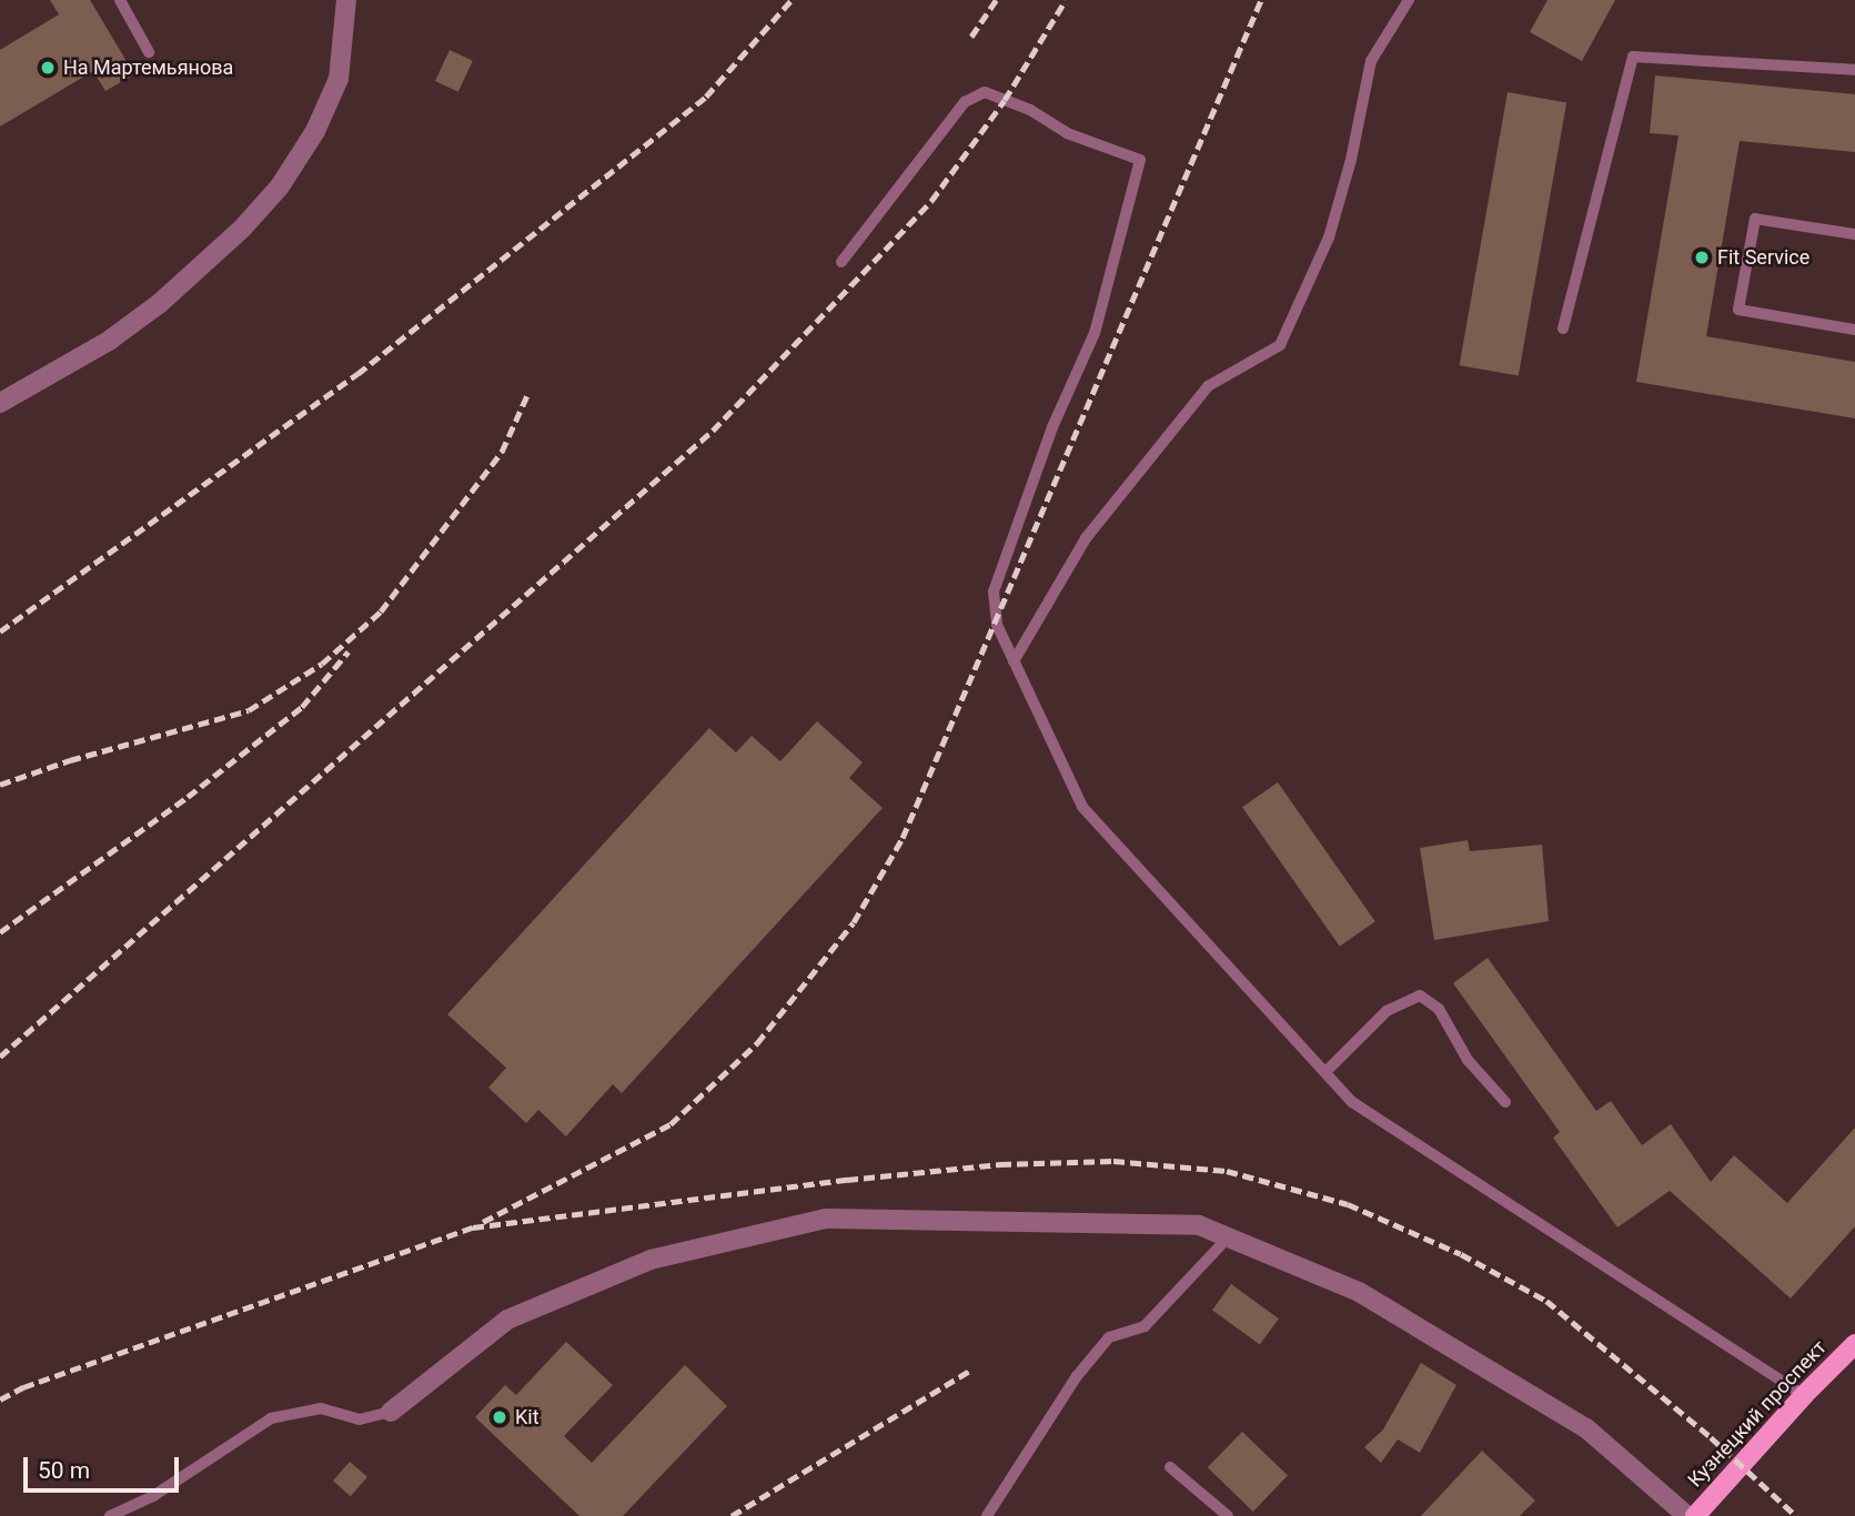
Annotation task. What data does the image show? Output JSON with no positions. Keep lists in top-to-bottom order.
{
  "streets": {
    "main road": ["Кузнецкий проспект"]
  },
  "places": ["На Мартемьянова", "Fit Service", "Kit"],
  "scale_bar": "50 m"
}
